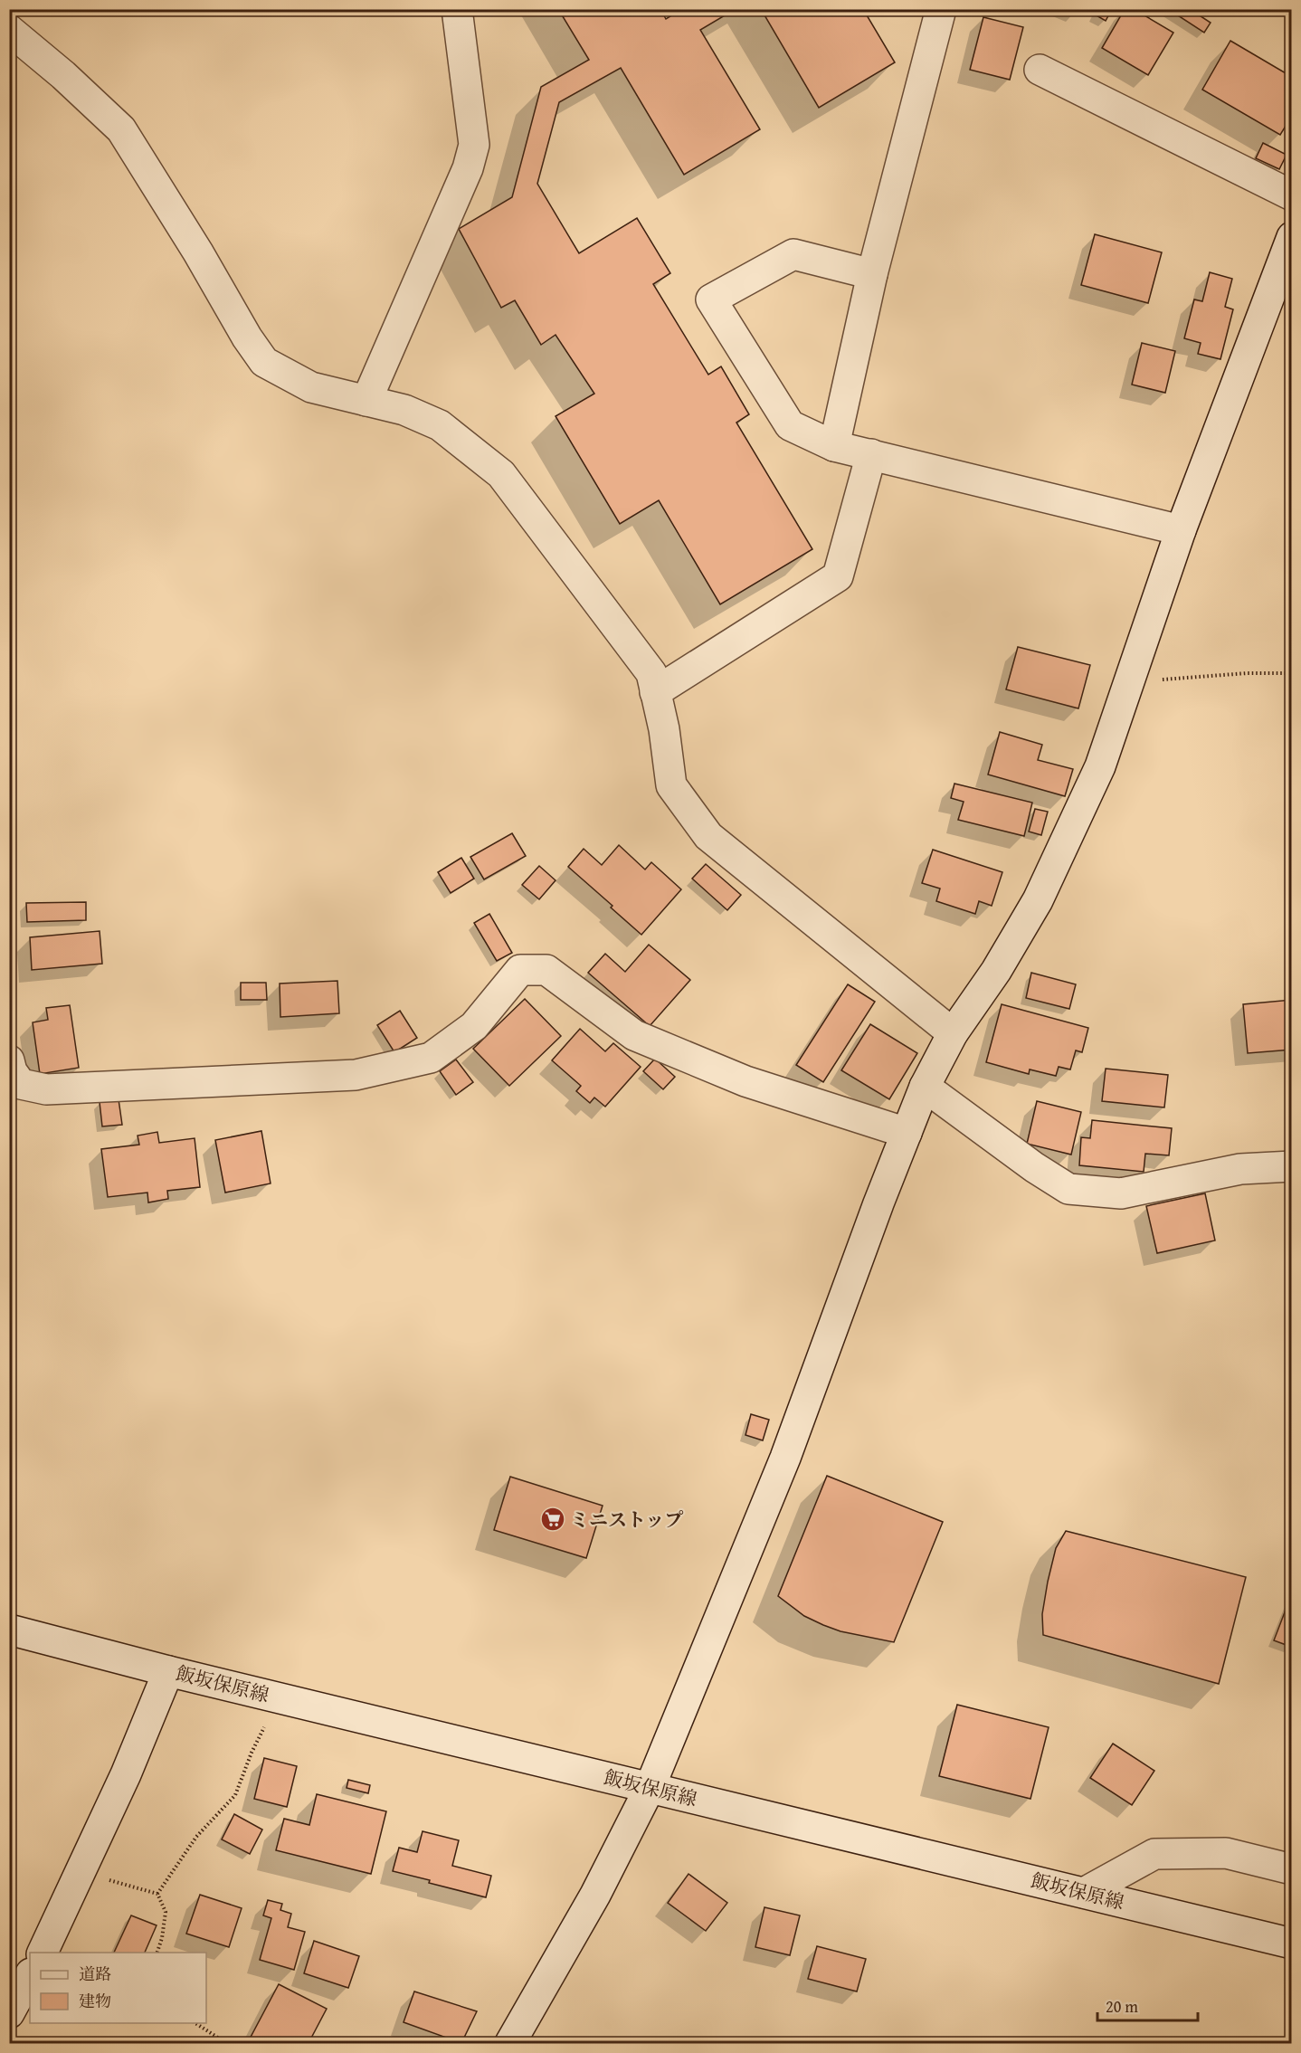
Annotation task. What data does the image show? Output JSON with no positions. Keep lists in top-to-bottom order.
{
  "streets": {
    "street": ["飯坂保原線"]
  },
  "places": {
    "supermarket": ["ミニストップ"]
  },
  "legend": ["道路", "建物"],
  "scale_bar": "20 m"
}
